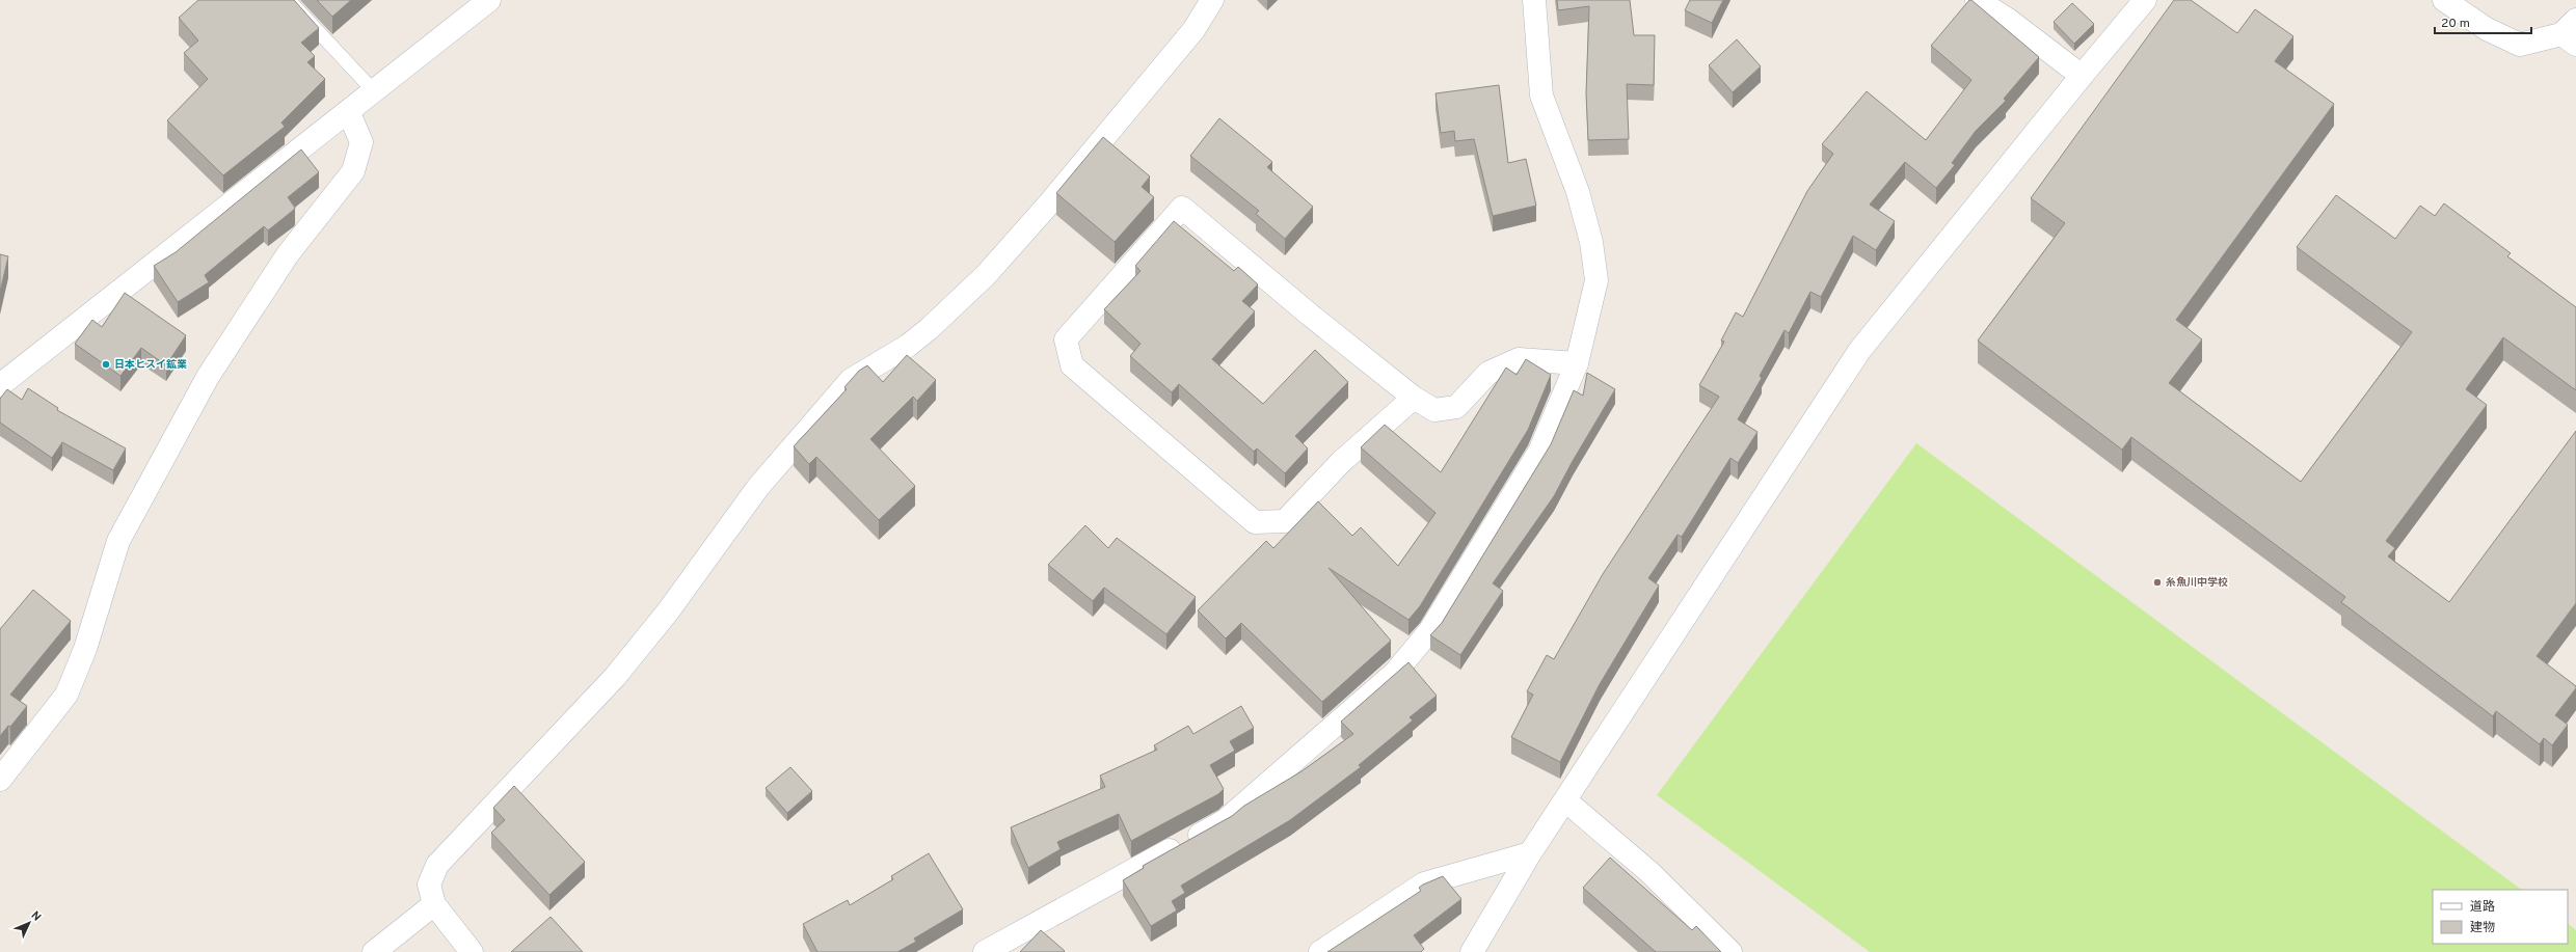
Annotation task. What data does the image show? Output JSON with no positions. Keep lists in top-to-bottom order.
{
  "places": ["日本ヒスイ鉱業", "糸魚川中学校"],
  "legend": ["道路", "建物"],
  "scale_bar": "20 m",
  "north": "top right"
}
